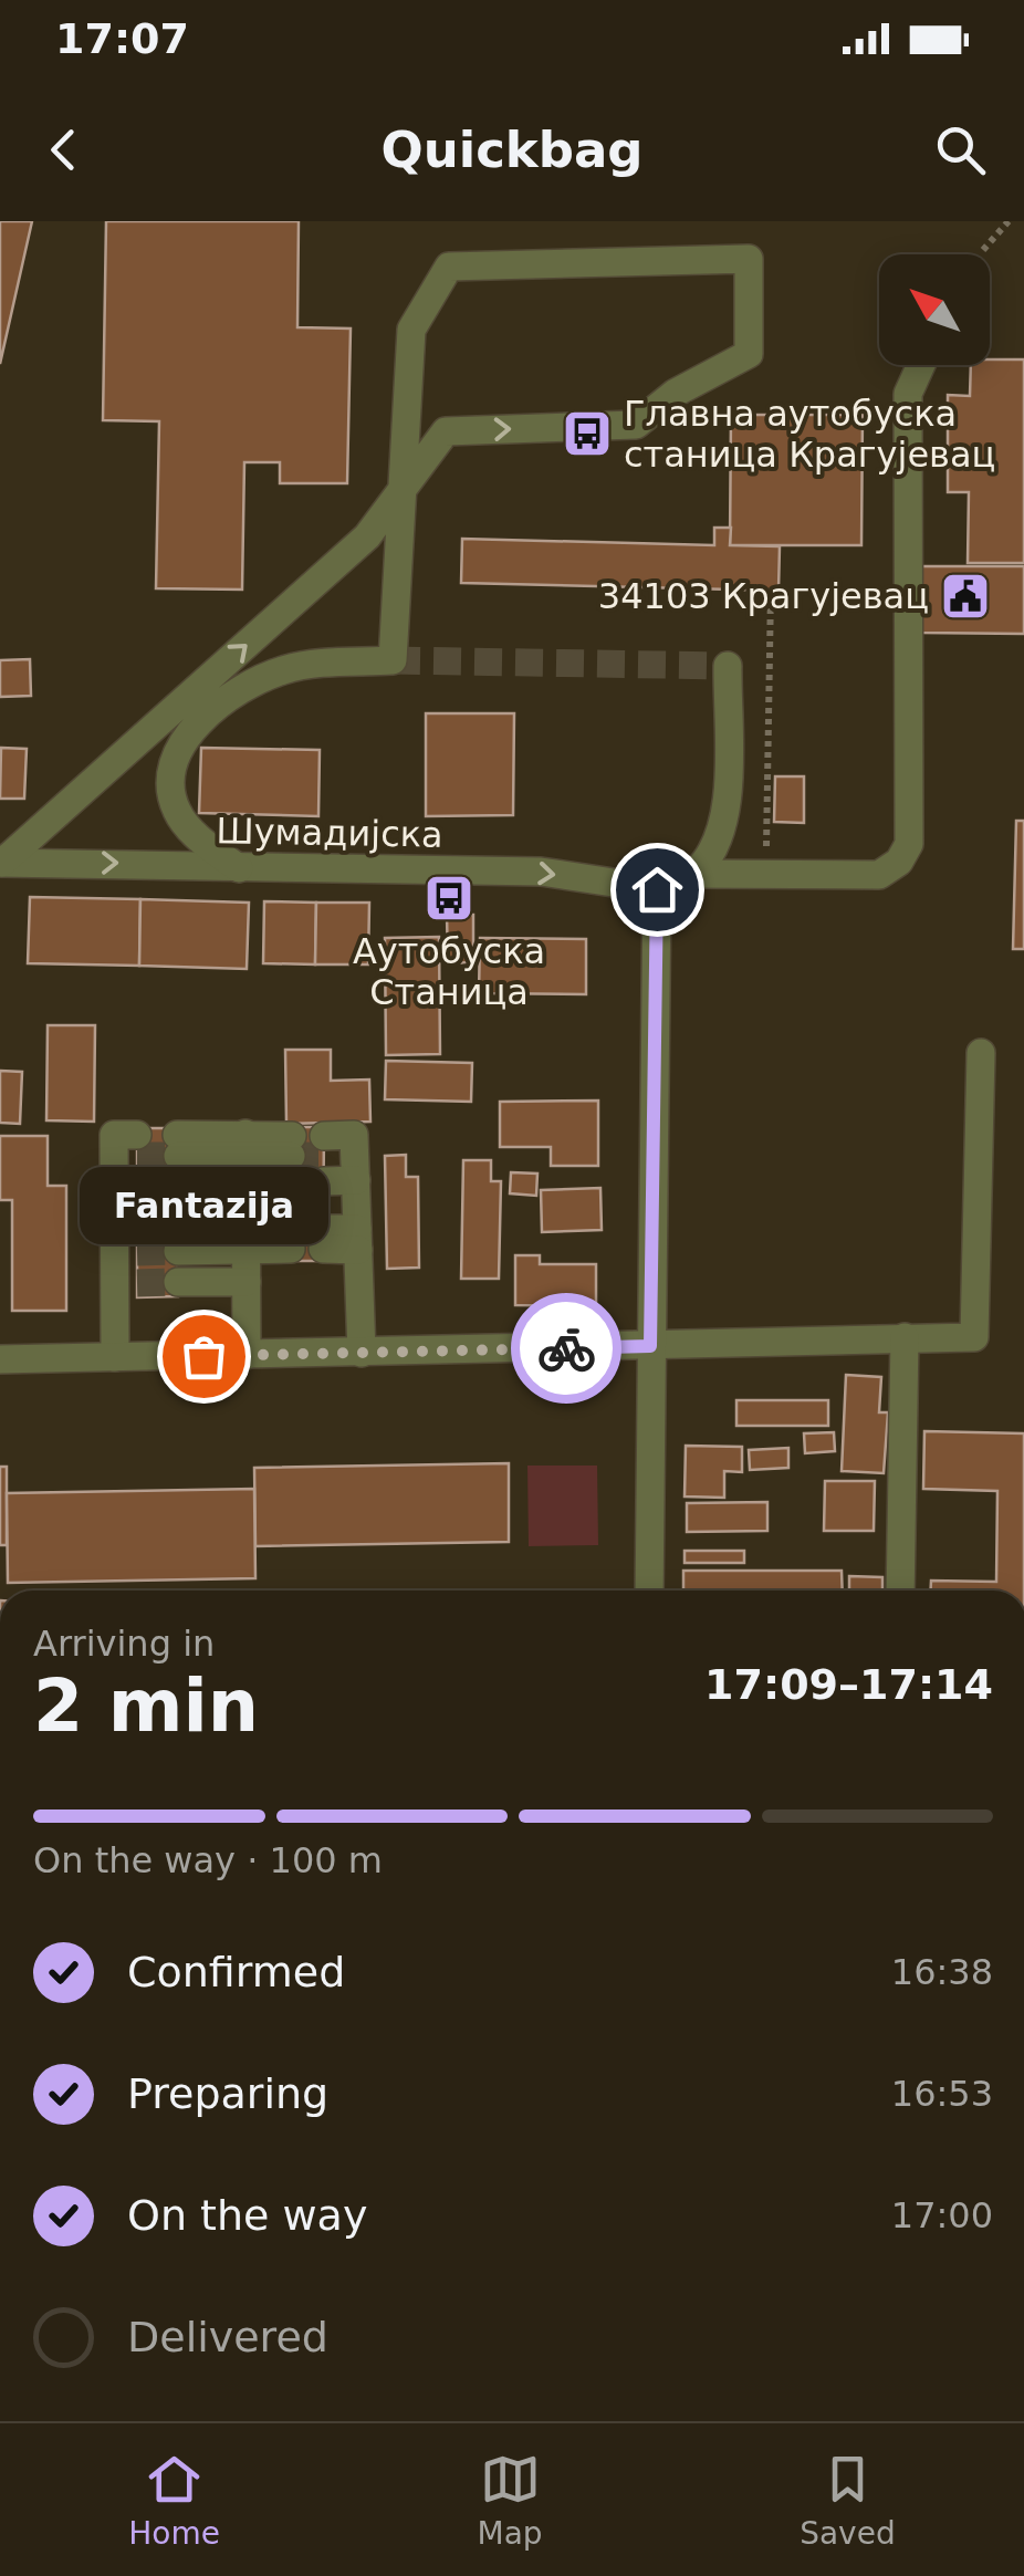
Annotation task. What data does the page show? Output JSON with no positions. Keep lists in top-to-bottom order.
{
  "streets": {
    "street": ["Шумадијска"]
  },
  "one_way": ["Шумадијска"],
  "places": {
    "bus stop": ["Главна аутобуска станица Крагујевац", "Аутобуска Станица"],
    "public building": ["34103 Крагујевац"],
    "other": ["Fantazija"]
  },
  "north": "top left",
  "page": {
    "status": "17:07",
    "header": "Quickbag",
    "bubble": "Fantazija",
    "heading": ["2 min", "Arriving in", "17:09–17:14"],
    "bar": "On the way · 100 m",
    "list": [
      ["Confirmed", "16:38"],
      ["Preparing", "16:53"],
      ["On the way", "17:00"],
      "Delivered"
    ],
    "tabs": ["Home", "Map", "Saved"]
  }
}
